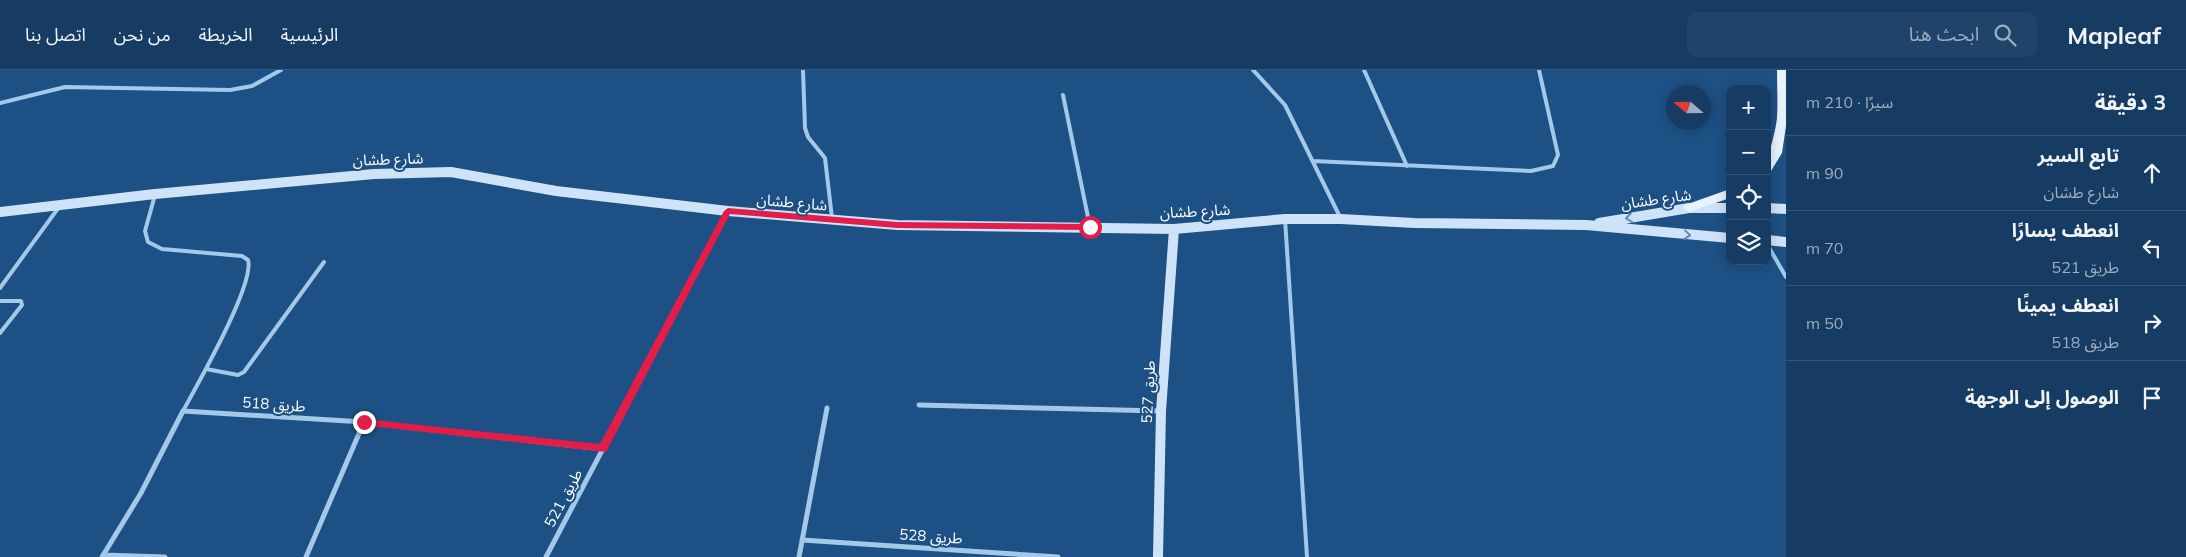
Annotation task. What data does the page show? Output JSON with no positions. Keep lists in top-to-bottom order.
{
  "streets": {
    "street": [
      "شارع طشان",
      "طريق 527",
      "طريق 518",
      "طريق 521",
      "طريق 528"
    ]
  },
  "crossings": [
    ["شارع طشان", "طريق 527"],
    ["شارع طشان", "طريق 521"],
    ["طريق 518", "طريق 521"]
  ],
  "north": "left",
  "page": {
    "header": "Mapleaf",
    "search": "ابحث هنا",
    "nav": [
      "الرئيسية",
      "الخريطة",
      "من نحن",
      "اتصل بنا"
    ],
    "heading": ["3 دقيقة", "سيرًا · 210 m"],
    "map_buttons": ["+", "−"],
    "list": [
      ["تابع السير", "شارع طشان", "90 m"],
      ["انعطف يسارًا", "طريق 521", "70 m"],
      ["انعطف يمينًا", "طريق 518", "50 m"],
      "الوصول إلى الوجهة"
    ]
  }
}
